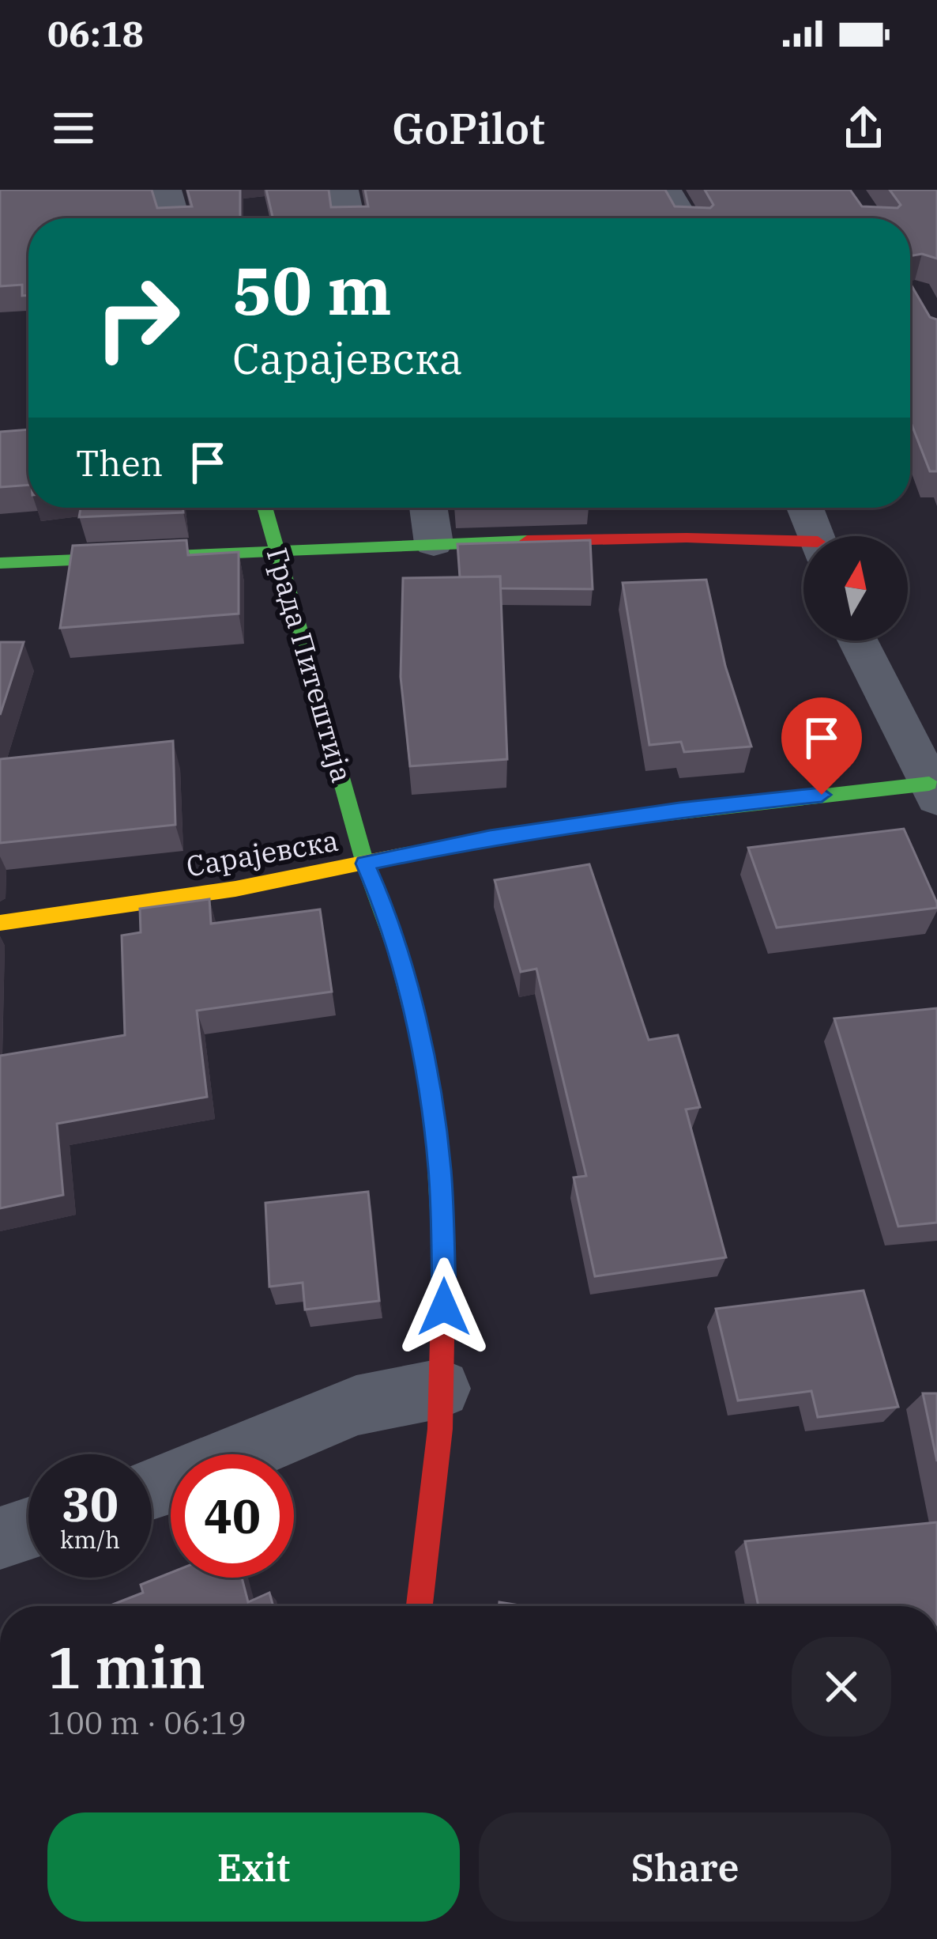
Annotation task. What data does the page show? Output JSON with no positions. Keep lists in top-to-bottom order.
{
  "streets": {
    "street": ["Града Питештија", "Сарајевска"]
  },
  "crossings": [
    ["Града Питештија", "Сарајевска"]
  ],
  "north": "top",
  "page": {
    "status": "06:18",
    "header": "GoPilot",
    "turn": ["50 m", "Сарајевска"],
    "then": "Then",
    "speed": "30 km/h",
    "limit": "40",
    "heading": ["1 min", "100 m · 06:19"],
    "buttons": ["Exit", "Share"]
  }
}
